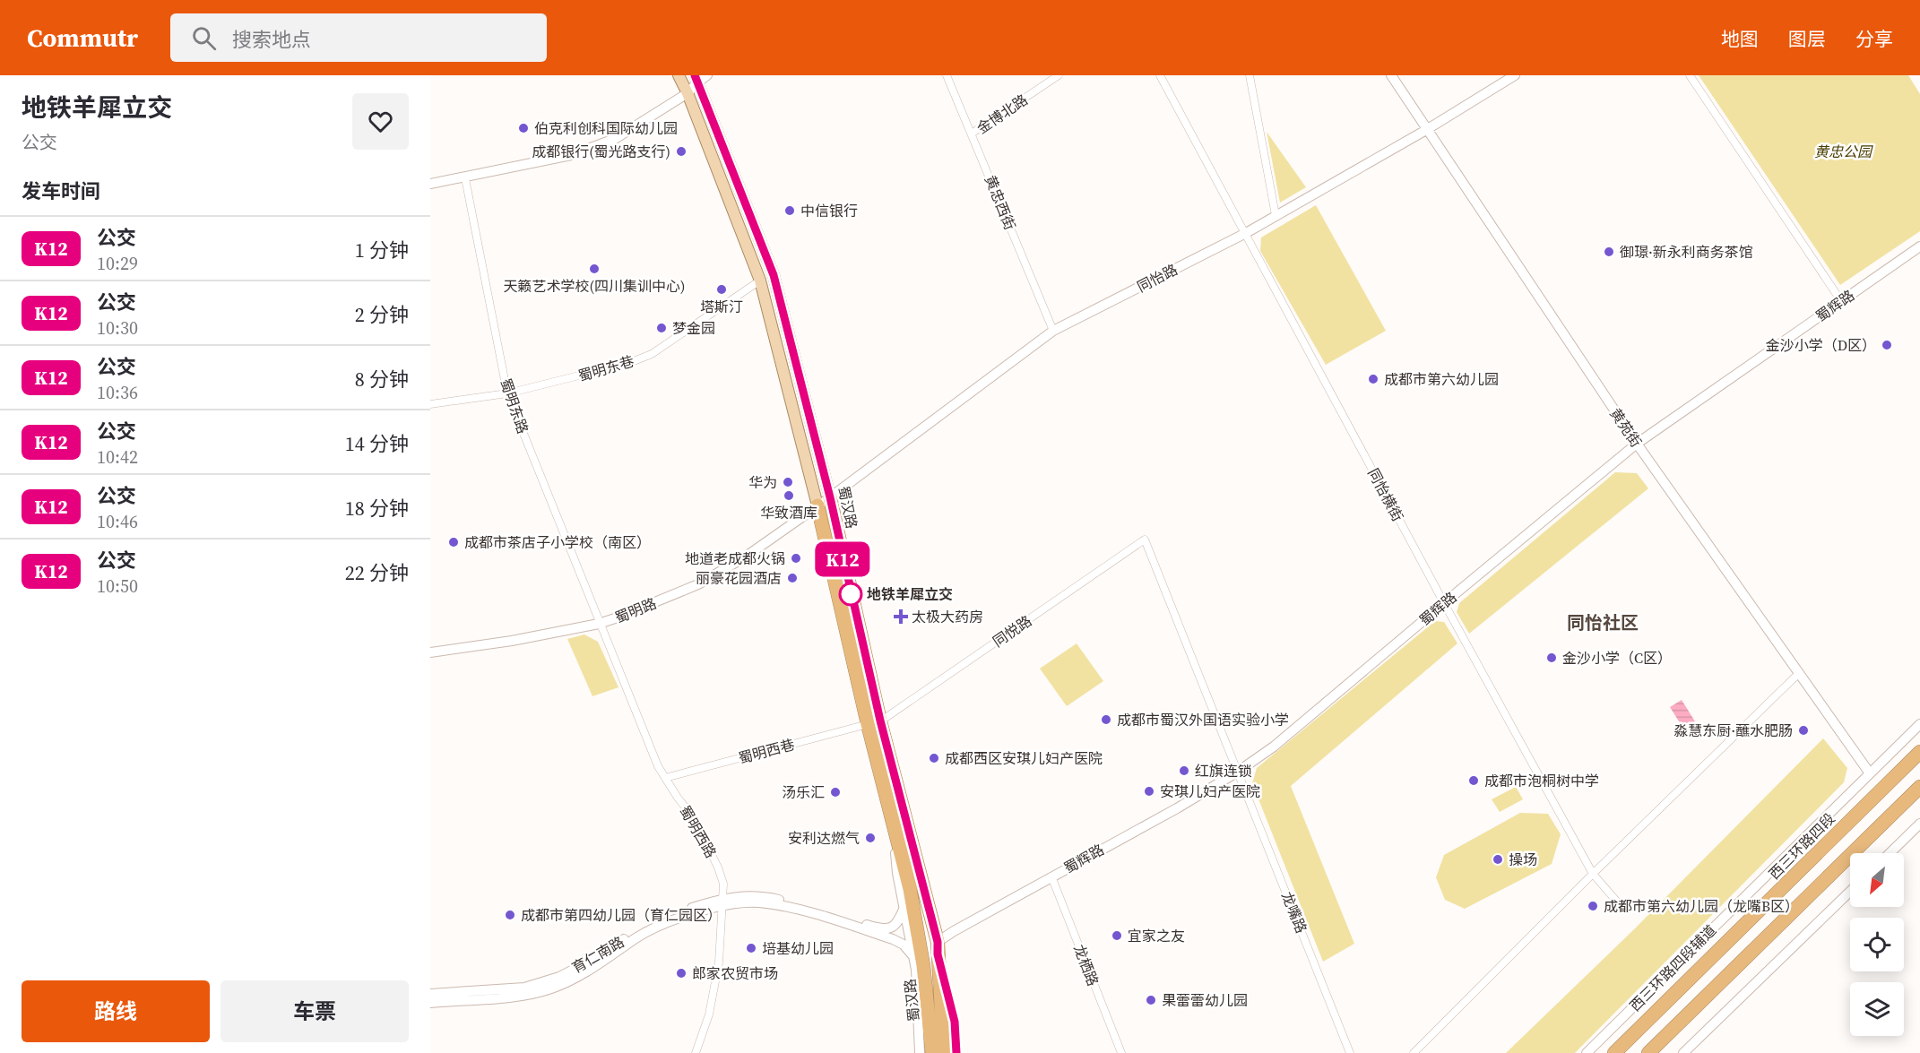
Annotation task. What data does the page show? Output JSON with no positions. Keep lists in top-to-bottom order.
{
  "streets": {
    "highway": ["蜀汉路", "西三环路四段"],
    "street": [
      "金博北路",
      "黄忠西街",
      "同怡路",
      "蜀辉路",
      "蜀明东巷",
      "蜀明东路",
      "黄苑街",
      "同怡横街",
      "蜀明路",
      "同悦路",
      "蜀明西巷",
      "蜀明西路",
      "龙嘴路",
      "育仁南路",
      "龙栖路",
      "西三环路四段辅道"
    ]
  },
  "crossings": [
    ["金博北路", "黄忠西街"],
    ["黄忠西街", "同怡路"],
    ["同怡路", "黄苑街"],
    ["同怡路", "同怡横街"],
    ["同怡路", "蜀汉路"],
    ["同怡路", "蜀明路"],
    ["蜀辉路", "黄苑街"],
    ["蜀辉路", "同怡横街"],
    ["蜀辉路", "蜀汉路"],
    ["蜀辉路", "龙嘴路"],
    ["蜀辉路", "龙栖路"],
    ["蜀明东巷", "蜀明东路"],
    ["蜀明东巷", "蜀汉路"],
    ["蜀明东路", "蜀明路"],
    ["蜀明东路", "蜀明西路"],
    ["黄苑街", "西三环路四段辅道"],
    ["蜀汉路", "蜀明路"],
    ["蜀汉路", "同悦路"],
    ["蜀汉路", "蜀明西巷"],
    ["蜀明路", "蜀明西路"],
    ["同悦路", "蜀明西巷"],
    ["同悦路", "龙嘴路"],
    ["蜀明西巷", "蜀明西路"],
    ["蜀明西路", "育仁南路"]
  ],
  "districts": ["同怡社区"],
  "parks": ["黄忠公园"],
  "places": {
    "other": [
      "伯克利创科国际幼儿园",
      "成都银行(蜀光路支行)",
      "中信银行",
      "御璟·新永利商务茶馆",
      "天籁艺术学校(四川集训中心)",
      "塔斯汀",
      "梦金园",
      "金沙小学（D区）",
      "成都市第六幼儿园",
      "华为",
      "华致酒库",
      "成都市茶店子小学校（南区）",
      "地道老成都火锅",
      "丽豪花园酒店",
      "地铁羊犀立交",
      "金沙小学（C区）",
      "成都市蜀汉外国语实验小学",
      "淼慧东厨·蘸水肥肠",
      "成都西区安琪儿妇产医院",
      "红旗连锁",
      "成都市泡桐树中学",
      "安琪儿妇产医院",
      "汤乐汇",
      "安利达燃气",
      "操场",
      "成都市第六幼儿园（龙嘴B区）",
      "成都市第四幼儿园（育仁园区）",
      "宜家之友",
      "培基幼儿园",
      "郎家农贸市场",
      "果蕾蕾幼儿园"
    ],
    "health": ["太极大药房"]
  },
  "lines": ["bus line K12"],
  "north": "bottom left",
  "page": {
    "header": "Commutr",
    "search": "搜索地点",
    "nav": ["地图", "图层", "分享"],
    "heading": [
      ["地铁羊犀立交", "公交"],
      "发车时间"
    ],
    "on_map": "K12",
    "list": [
      {
        "mark": "K12",
        "name": "公交",
        "note": "10:29",
        "value": "1 分钟"
      },
      {
        "mark": "K12",
        "name": "公交",
        "note": "10:30",
        "value": "2 分钟"
      },
      {
        "mark": "K12",
        "name": "公交",
        "note": "10:36",
        "value": "8 分钟"
      },
      {
        "mark": "K12",
        "name": "公交",
        "note": "10:42",
        "value": "14 分钟"
      },
      {
        "mark": "K12",
        "name": "公交",
        "note": "10:46",
        "value": "18 分钟"
      },
      {
        "mark": "K12",
        "name": "公交",
        "note": "10:50",
        "value": "22 分钟"
      }
    ],
    "buttons": ["路线", "车票"]
  }
}
